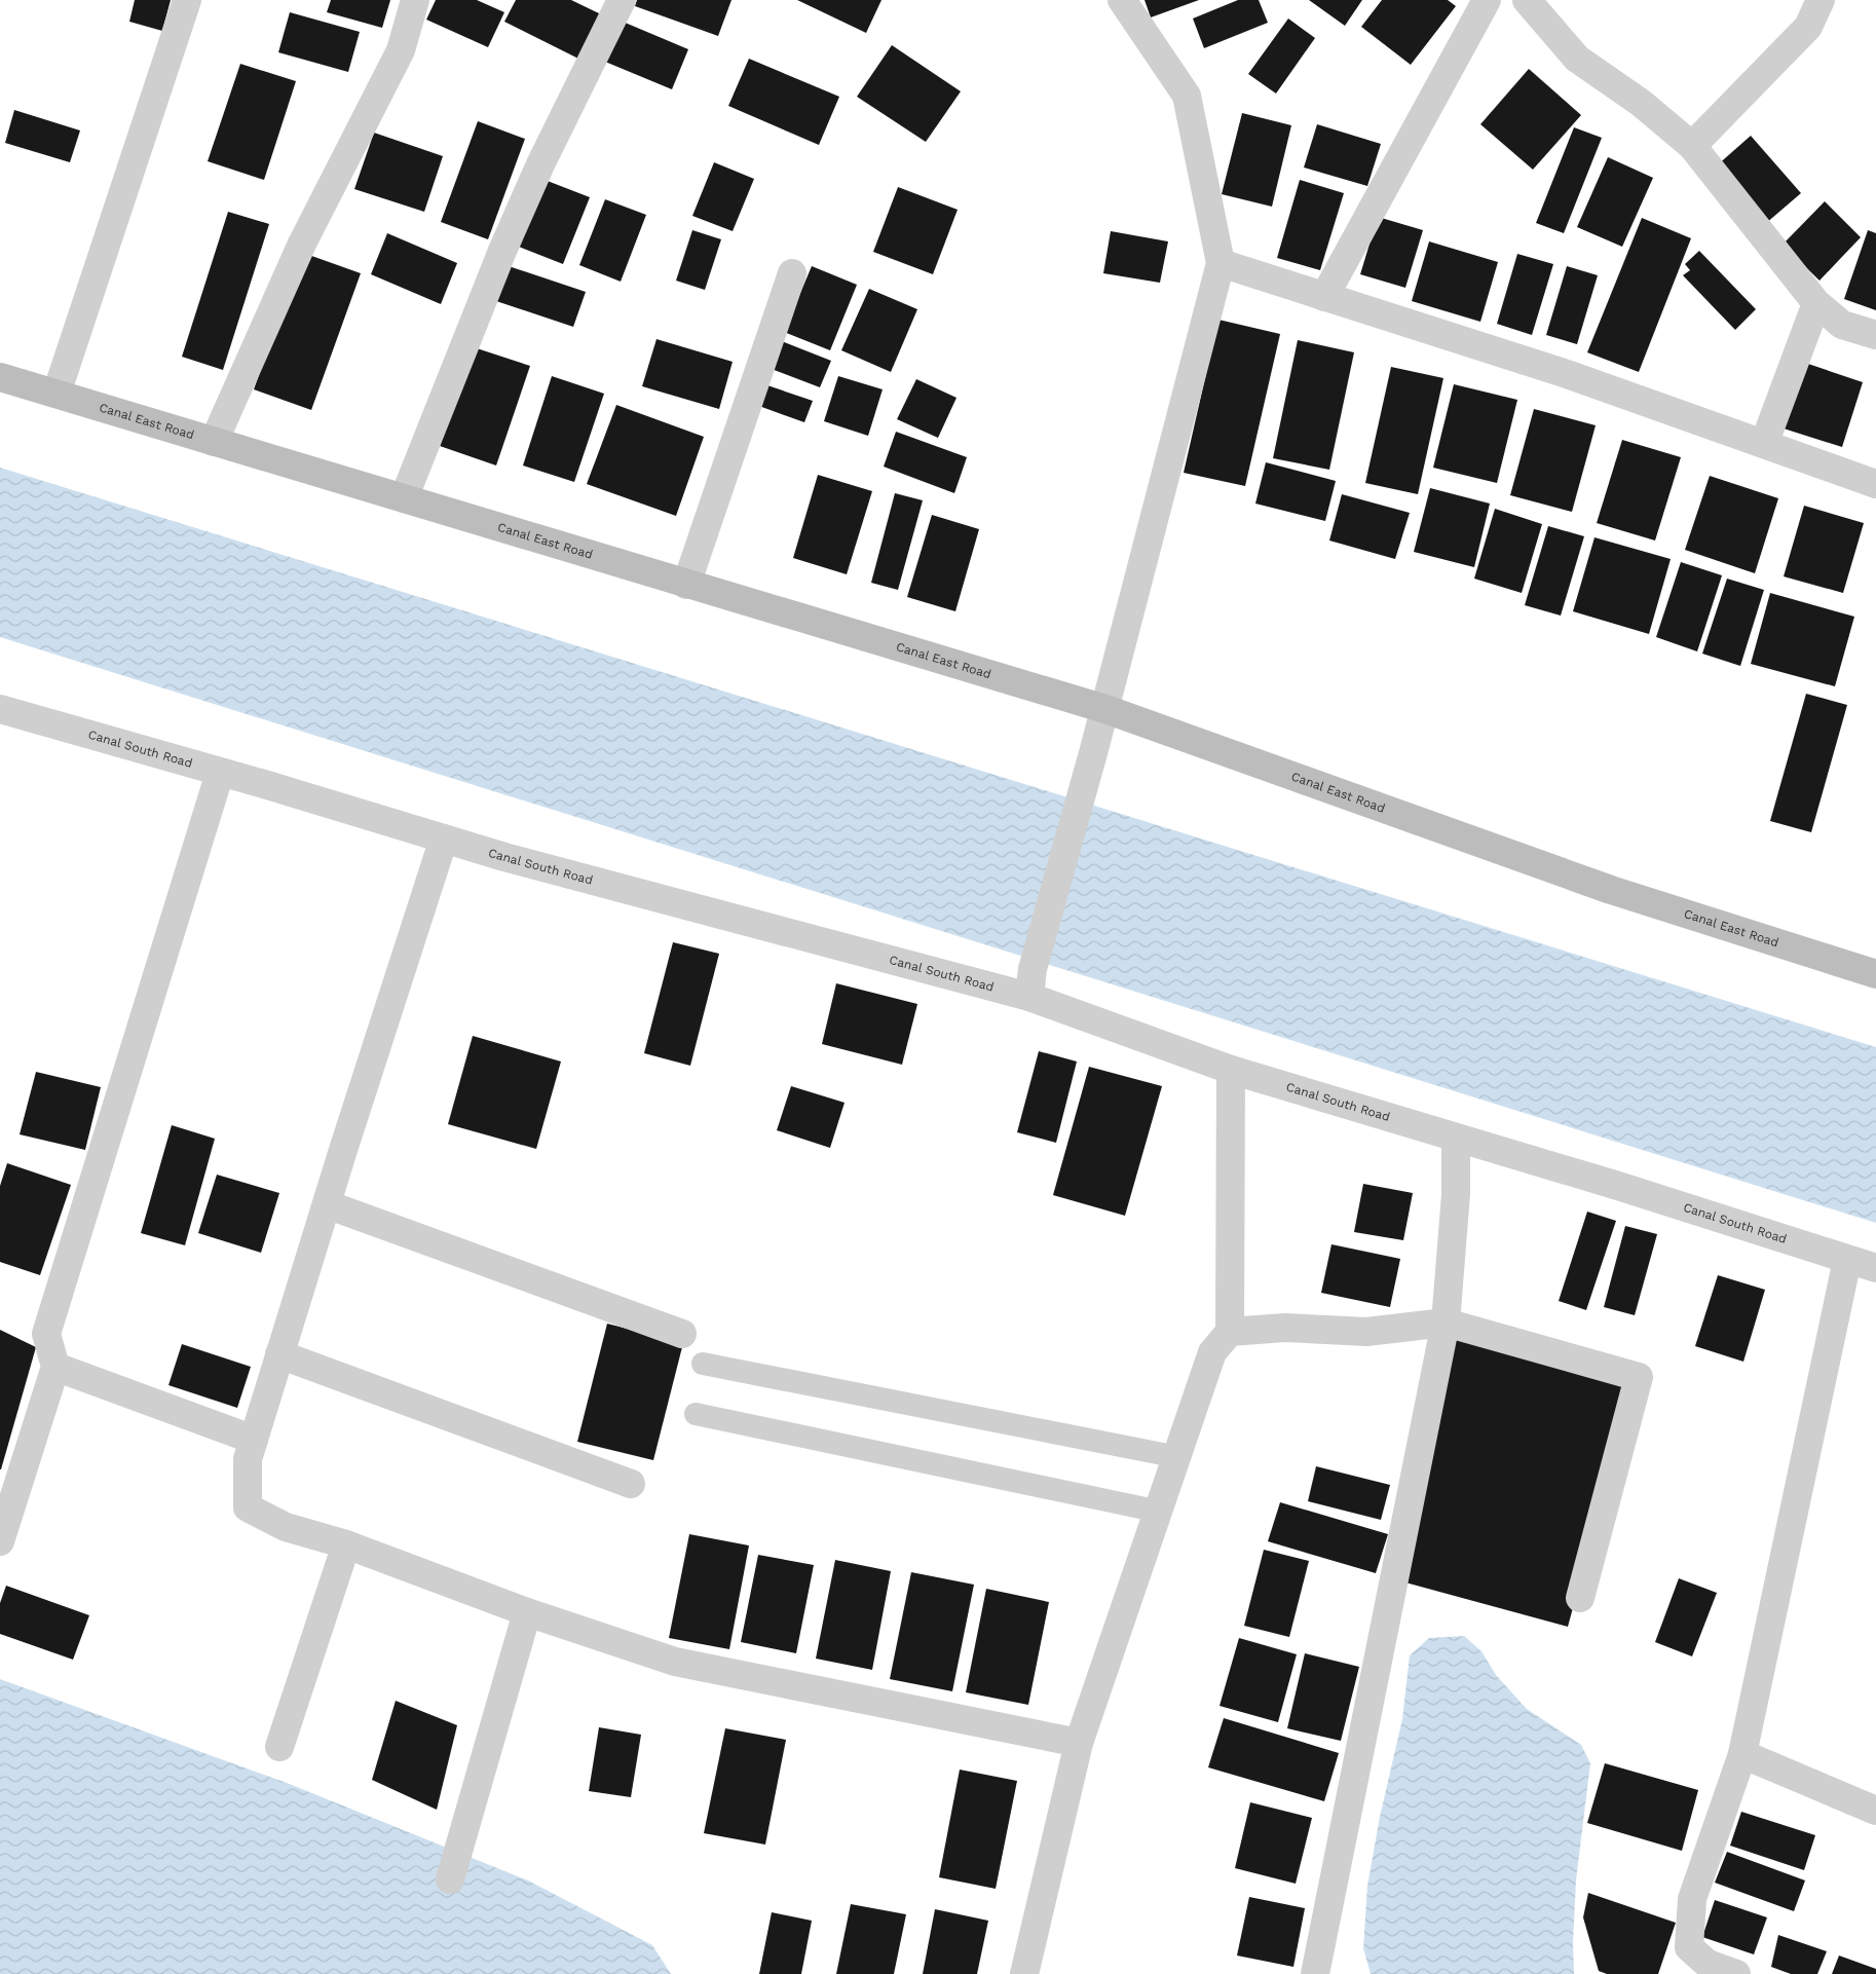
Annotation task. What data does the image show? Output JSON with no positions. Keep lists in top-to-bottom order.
{
  "streets": {
    "main road": ["Canal East Road"],
    "street": ["Canal South Road"]
  }
}
